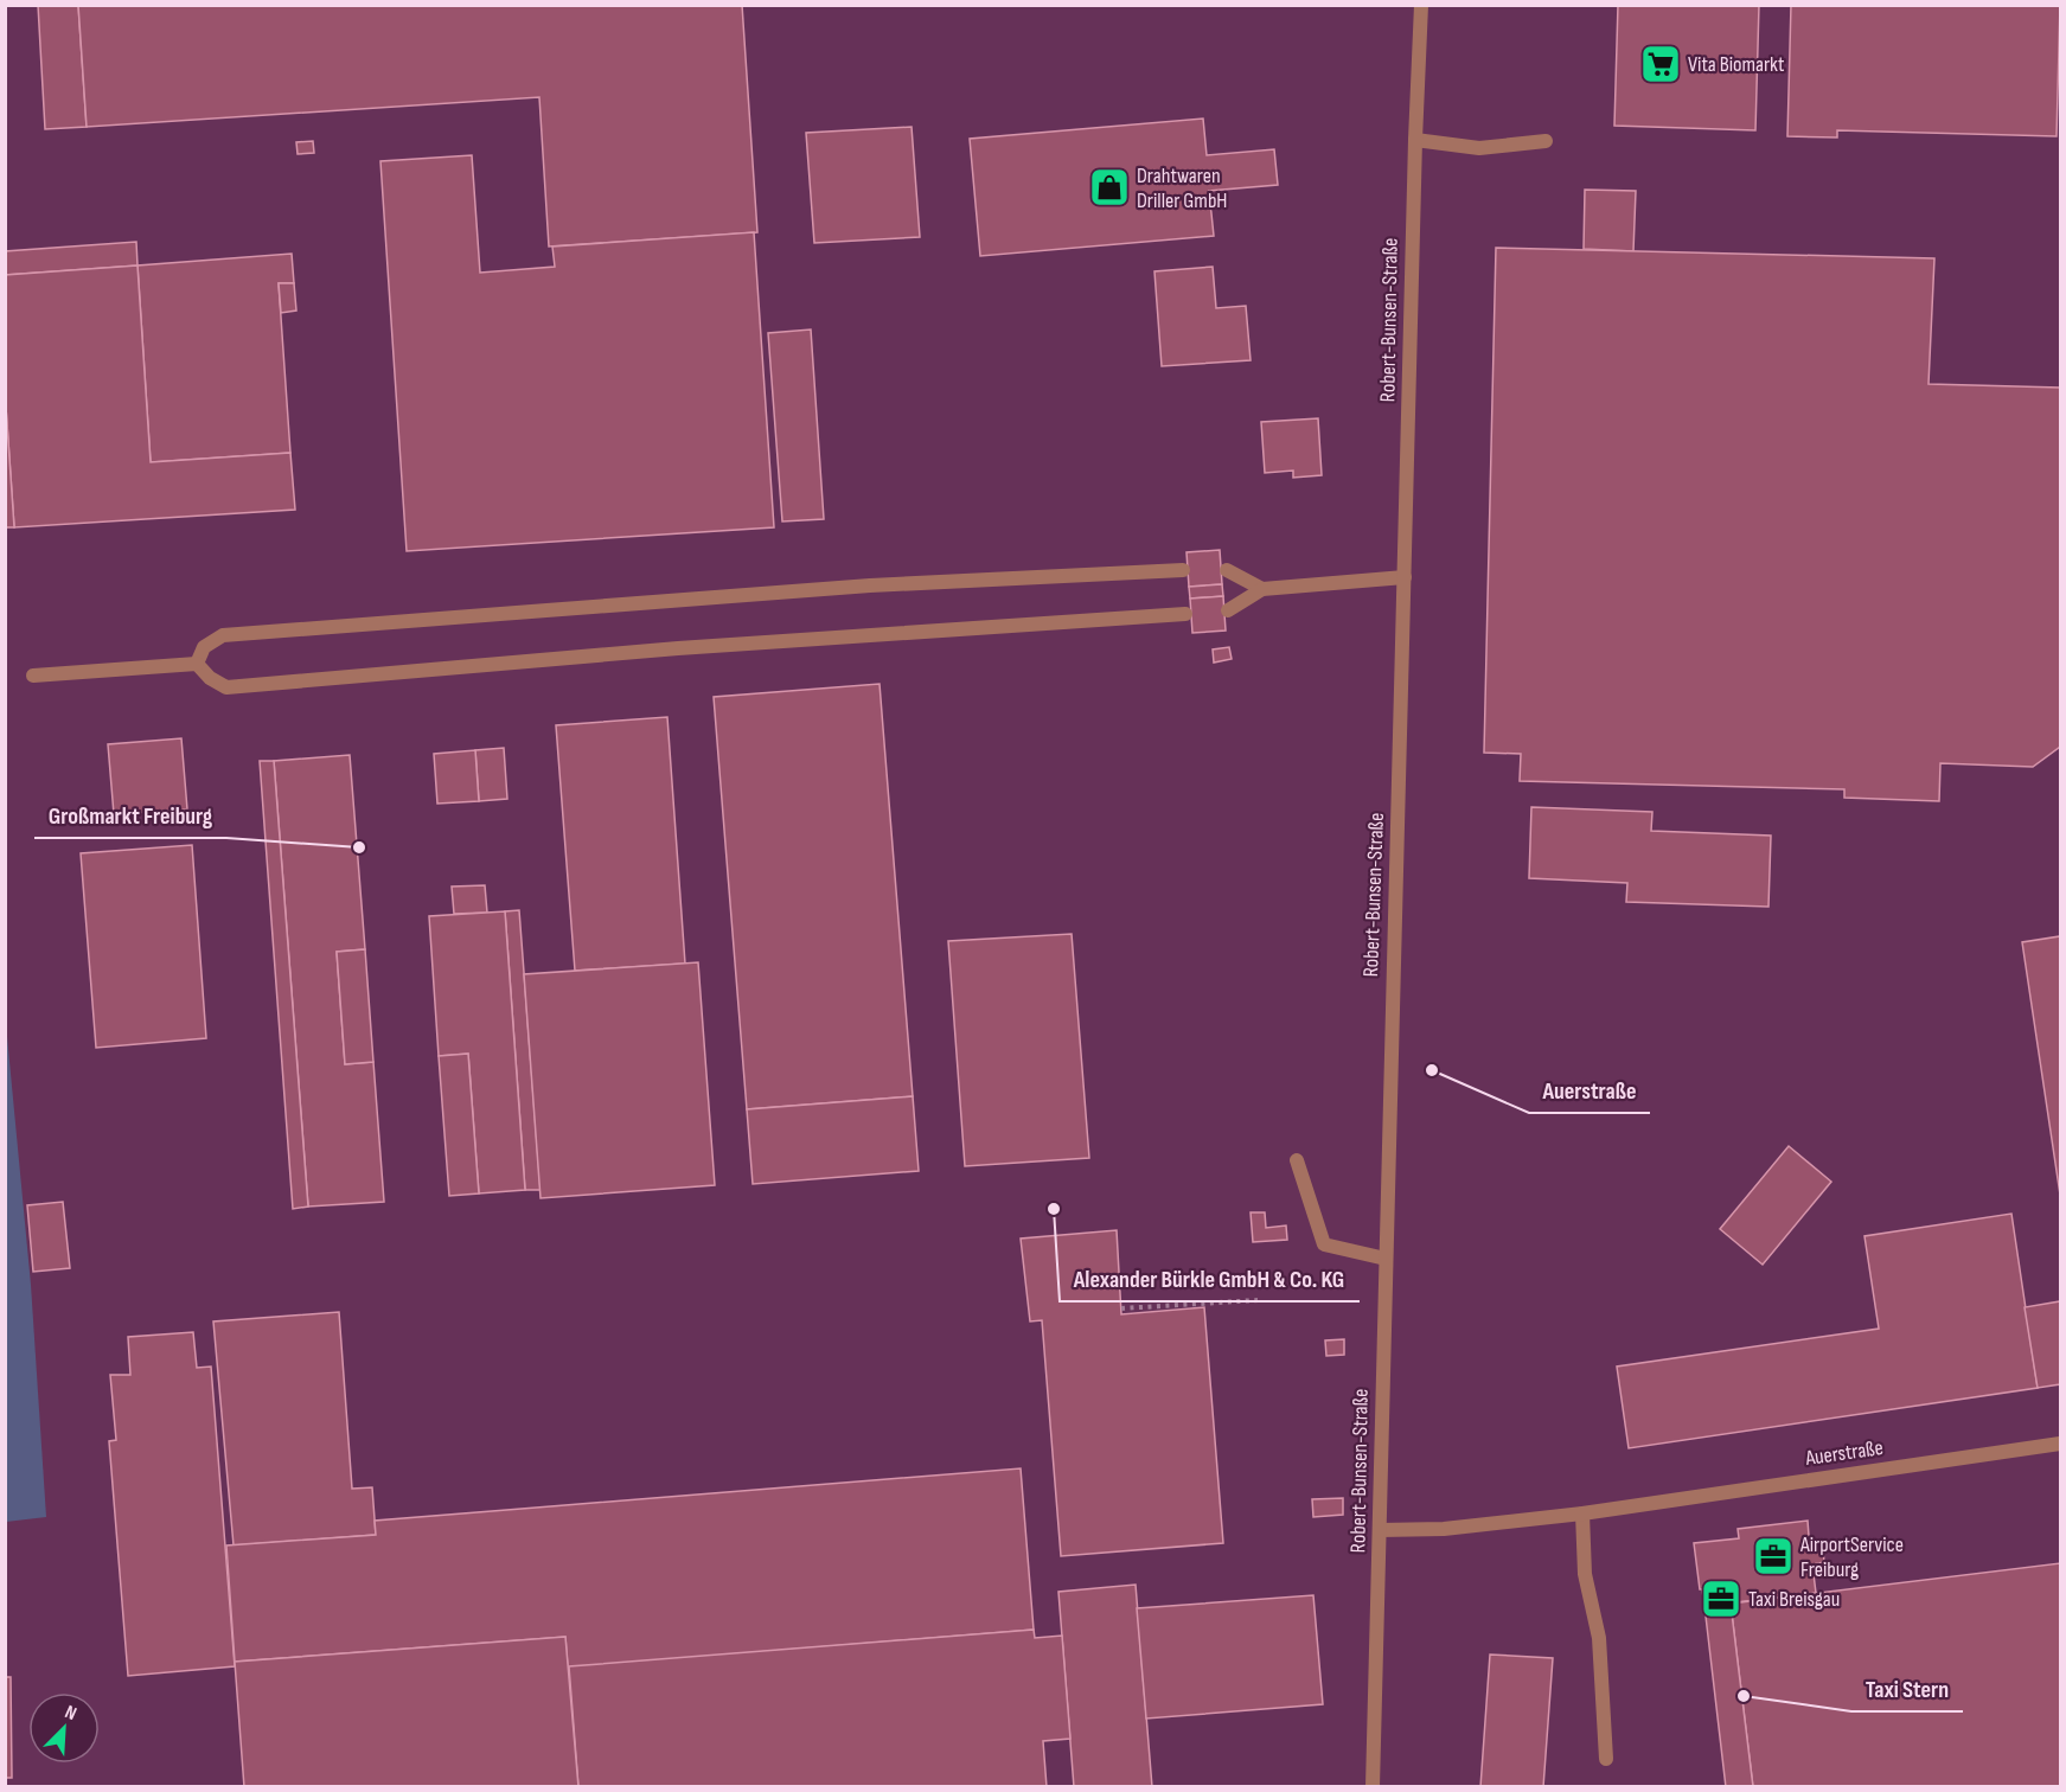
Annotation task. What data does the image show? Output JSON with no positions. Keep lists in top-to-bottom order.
{
  "streets": {
    "street": ["Robert-Bunsen-Straße", "Auerstraße"]
  },
  "crossings": [
    ["Robert-Bunsen-Straße", "Auerstraße"]
  ],
  "places": {
    "supermarket": ["Vita Biomarkt"],
    "shop": ["Drahtwaren Driller GmbH"],
    "other": [
      "Großmarkt Freiburg",
      "Auerstraße",
      "Alexander Bürkle GmbH & Co. KG",
      "Taxi Stern"
    ],
    "office": ["AirportService Freiburg", "Taxi Breisgau"]
  },
  "north": "top right"
}
